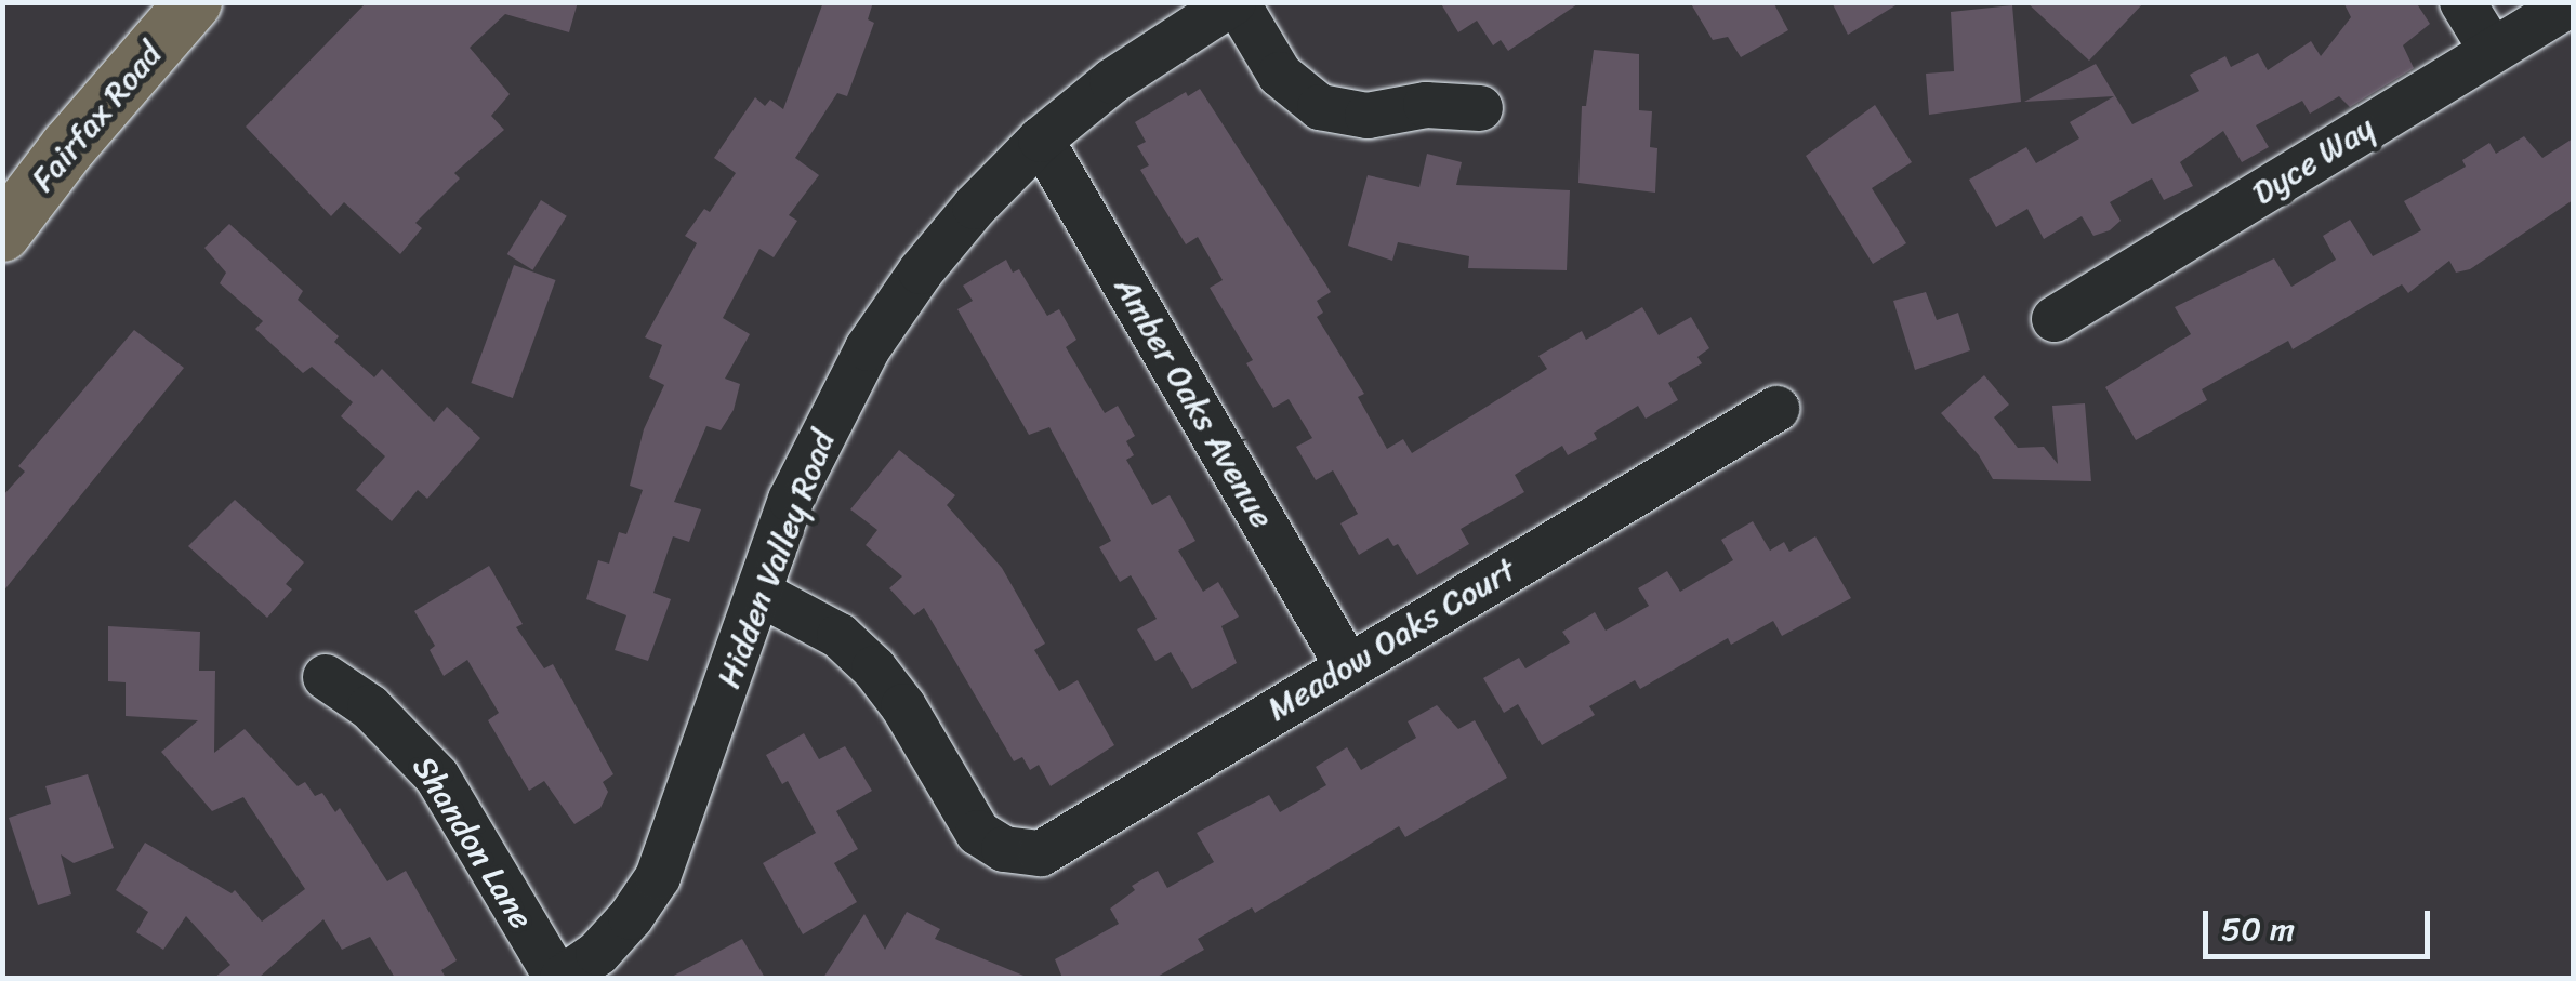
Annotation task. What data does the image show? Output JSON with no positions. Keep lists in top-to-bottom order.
{
  "streets": {
    "main road": ["Fairfax Road"],
    "street": [
      "Dyce Way",
      "Amber Oaks Avenue",
      "Hidden Valley Road",
      "Meadow Oaks Court",
      "Shandon Lane"
    ]
  },
  "crossings": [
    ["Amber Oaks Avenue", "Hidden Valley Road"],
    ["Amber Oaks Avenue", "Meadow Oaks Court"],
    ["Hidden Valley Road", "Meadow Oaks Court"],
    ["Hidden Valley Road", "Shandon Lane"]
  ],
  "scale_bar": "50 m"
}
